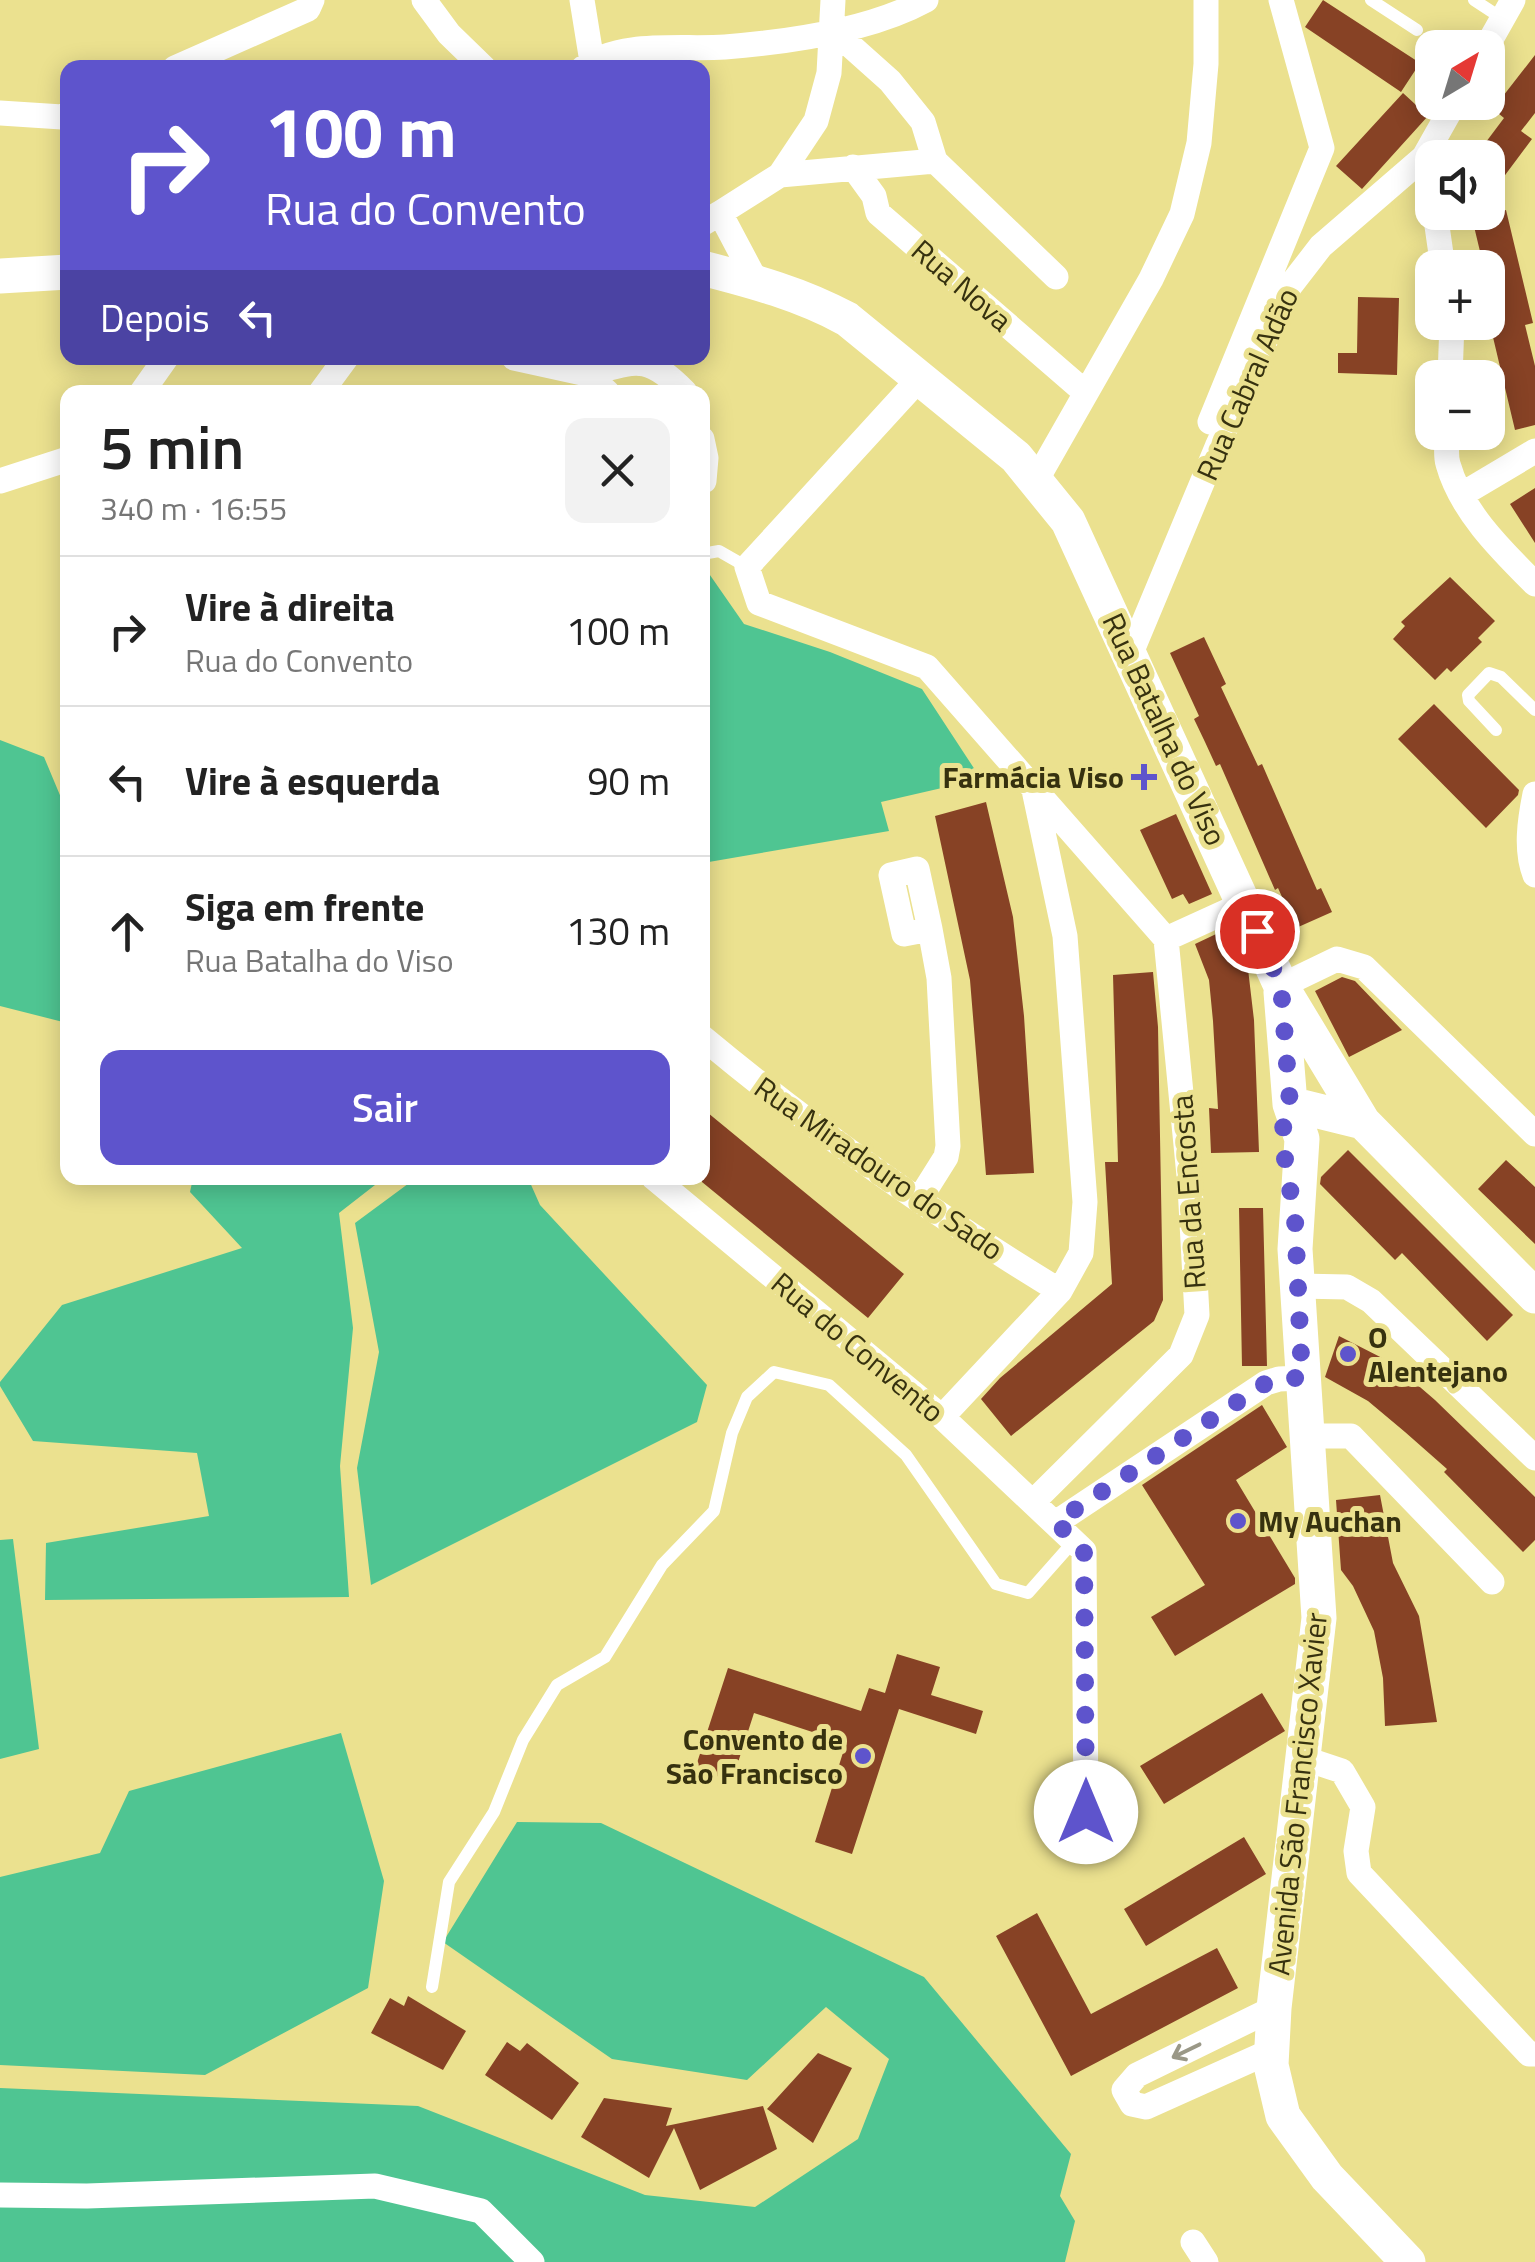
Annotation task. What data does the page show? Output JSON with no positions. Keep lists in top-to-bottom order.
{
  "streets": {
    "street": [
      "Rua Nova",
      "Rua Cabral Adão",
      "Rua Batalha do Viso",
      "Rua Miradouro do Sado",
      "Rua da Encosta",
      "Rua do Convento",
      "Avenida São Francisco Xavier"
    ]
  },
  "crossings": [
    ["Rua Cabral Adão", "Rua Batalha do Viso"],
    ["Rua Batalha do Viso", "Avenida São Francisco Xavier"],
    ["Rua da Encosta", "Rua do Convento"]
  ],
  "places": {
    "health": ["Farmácia Viso"],
    "other": ["O Alentejano", "My Auchan", "Convento de São Francisco"]
  },
  "north": "top right",
  "page": {
    "map_buttons": ["+", "−"],
    "turn": ["100 m", "Rua do Convento"],
    "then": "Depois",
    "heading": ["5 min", "340 m · 16:55"],
    "list": [
      {
        "name": "Vire à direita",
        "note": "Rua do Convento",
        "value": "100 m"
      },
      {
        "name": "Vire à esquerda",
        "value": "90 m"
      },
      {
        "name": "Siga em frente",
        "note": "Rua Batalha do Viso",
        "value": "130 m"
      }
    ],
    "buttons": "Sair"
  }
}
